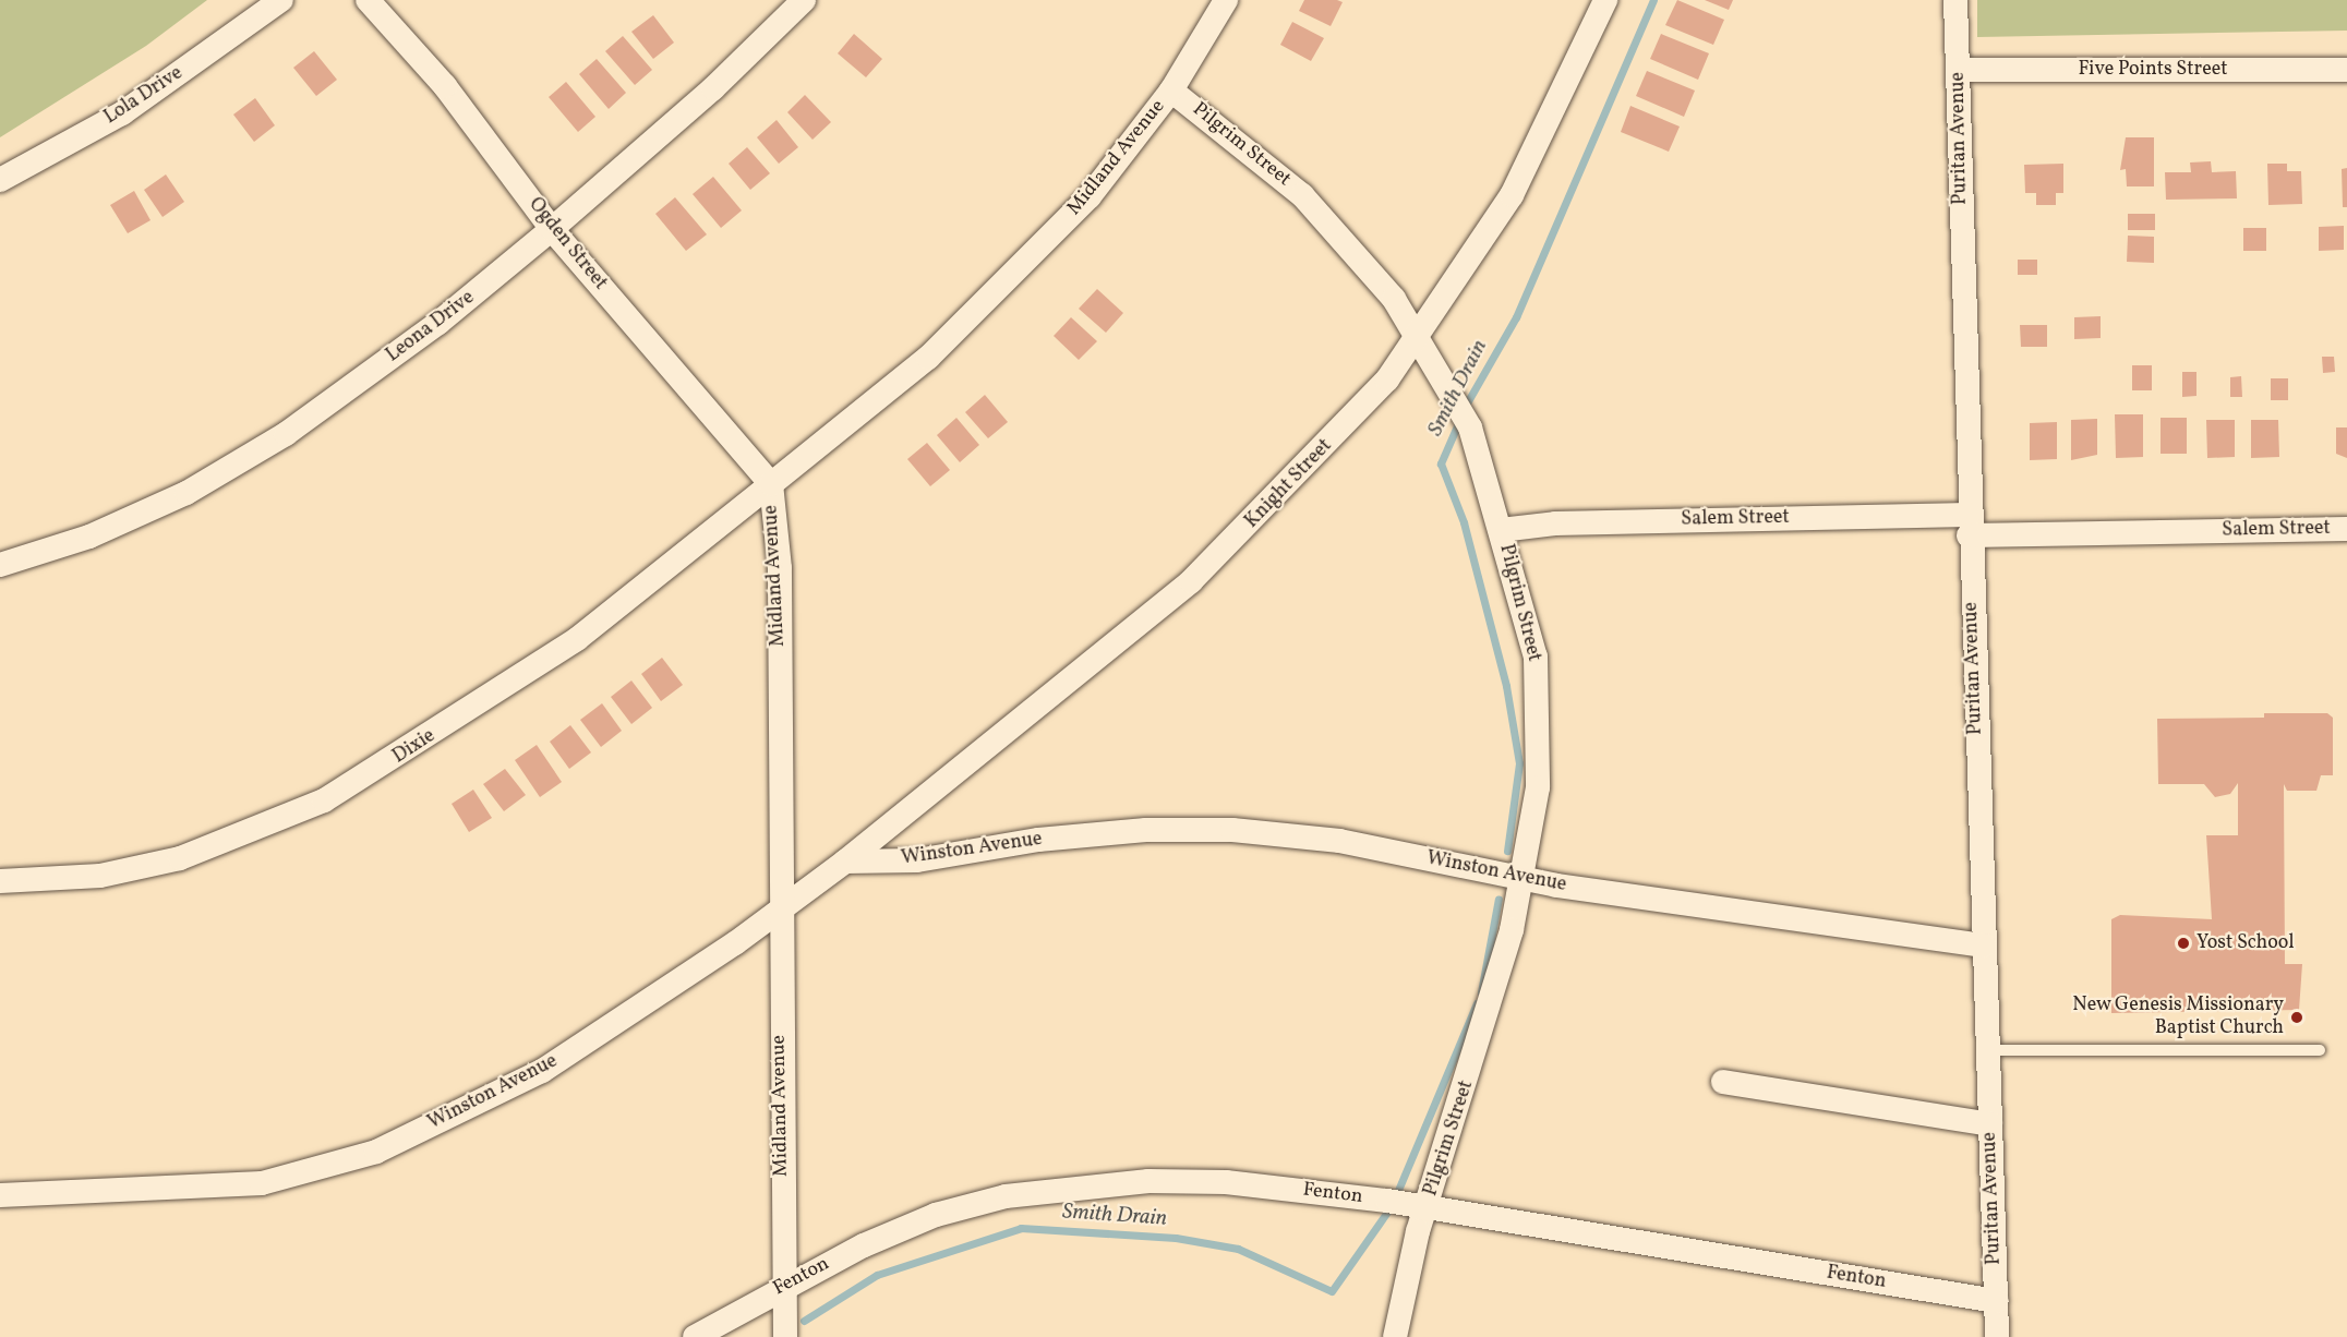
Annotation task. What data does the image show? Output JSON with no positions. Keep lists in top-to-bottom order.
{
  "streets": {
    "street": [
      "Five Points Street",
      "Lola Drive",
      "Puritan Avenue",
      "Pilgrim Street",
      "Midland Avenue",
      "Ogden Street",
      "Leona Drive",
      "Knight Street",
      "Salem Street",
      "Dixie",
      "Winston Avenue",
      "Fenton"
    ]
  },
  "crossings": [
    ["Five Points Street", "Puritan Avenue"],
    ["Puritan Avenue", "Salem Street"],
    ["Puritan Avenue", "Winston Avenue"],
    ["Puritan Avenue", "Fenton"],
    ["Pilgrim Street", "Midland Avenue"],
    ["Pilgrim Street", "Knight Street"],
    ["Pilgrim Street", "Salem Street"],
    ["Pilgrim Street", "Winston Avenue"],
    ["Pilgrim Street", "Fenton"],
    ["Midland Avenue", "Ogden Street"],
    ["Midland Avenue", "Dixie"],
    ["Midland Avenue", "Winston Avenue"],
    ["Midland Avenue", "Fenton"],
    ["Ogden Street", "Leona Drive"],
    ["Ogden Street", "Dixie"],
    ["Knight Street", "Winston Avenue"]
  ],
  "water": ["Smith Drain"],
  "places": ["Yost School", "New Genesis Missionary Baptist Church"]
}
